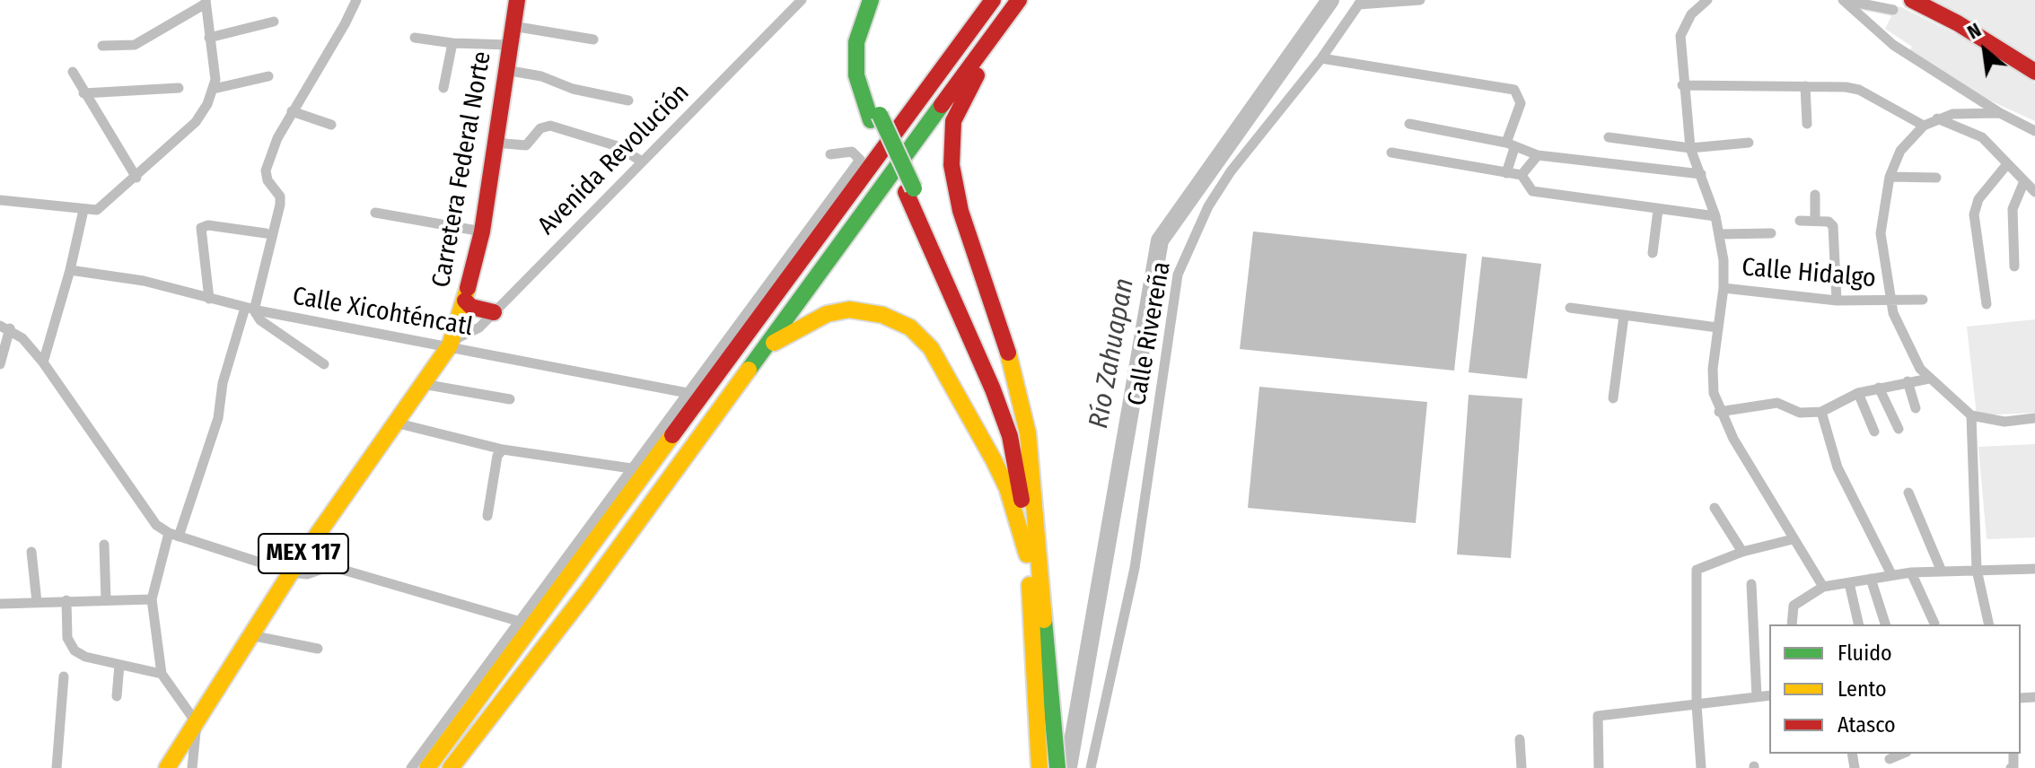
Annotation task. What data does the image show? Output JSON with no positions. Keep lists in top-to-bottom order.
{
  "streets": {
    "main road": ["Carretera Federal Norte", "MEX 117"],
    "street": [
      "Avenida Revolución",
      "Calle Hidalgo",
      "Calle Xicohténcatl",
      "Calle Rivereña"
    ]
  },
  "crossings": [
    ["Avenida Revolución", "Carretera Federal Norte"],
    ["Avenida Revolución", "Calle Xicohténcatl"],
    ["Avenida Revolución", "MEX 117"],
    ["Carretera Federal Norte", "Calle Xicohténcatl"],
    ["Carretera Federal Norte", "MEX 117"],
    ["Calle Xicohténcatl", "MEX 117"]
  ],
  "water": ["Río Zahuapan"],
  "legend": ["Fluido", "Lento", "Atasco"],
  "north": "top left"
}
